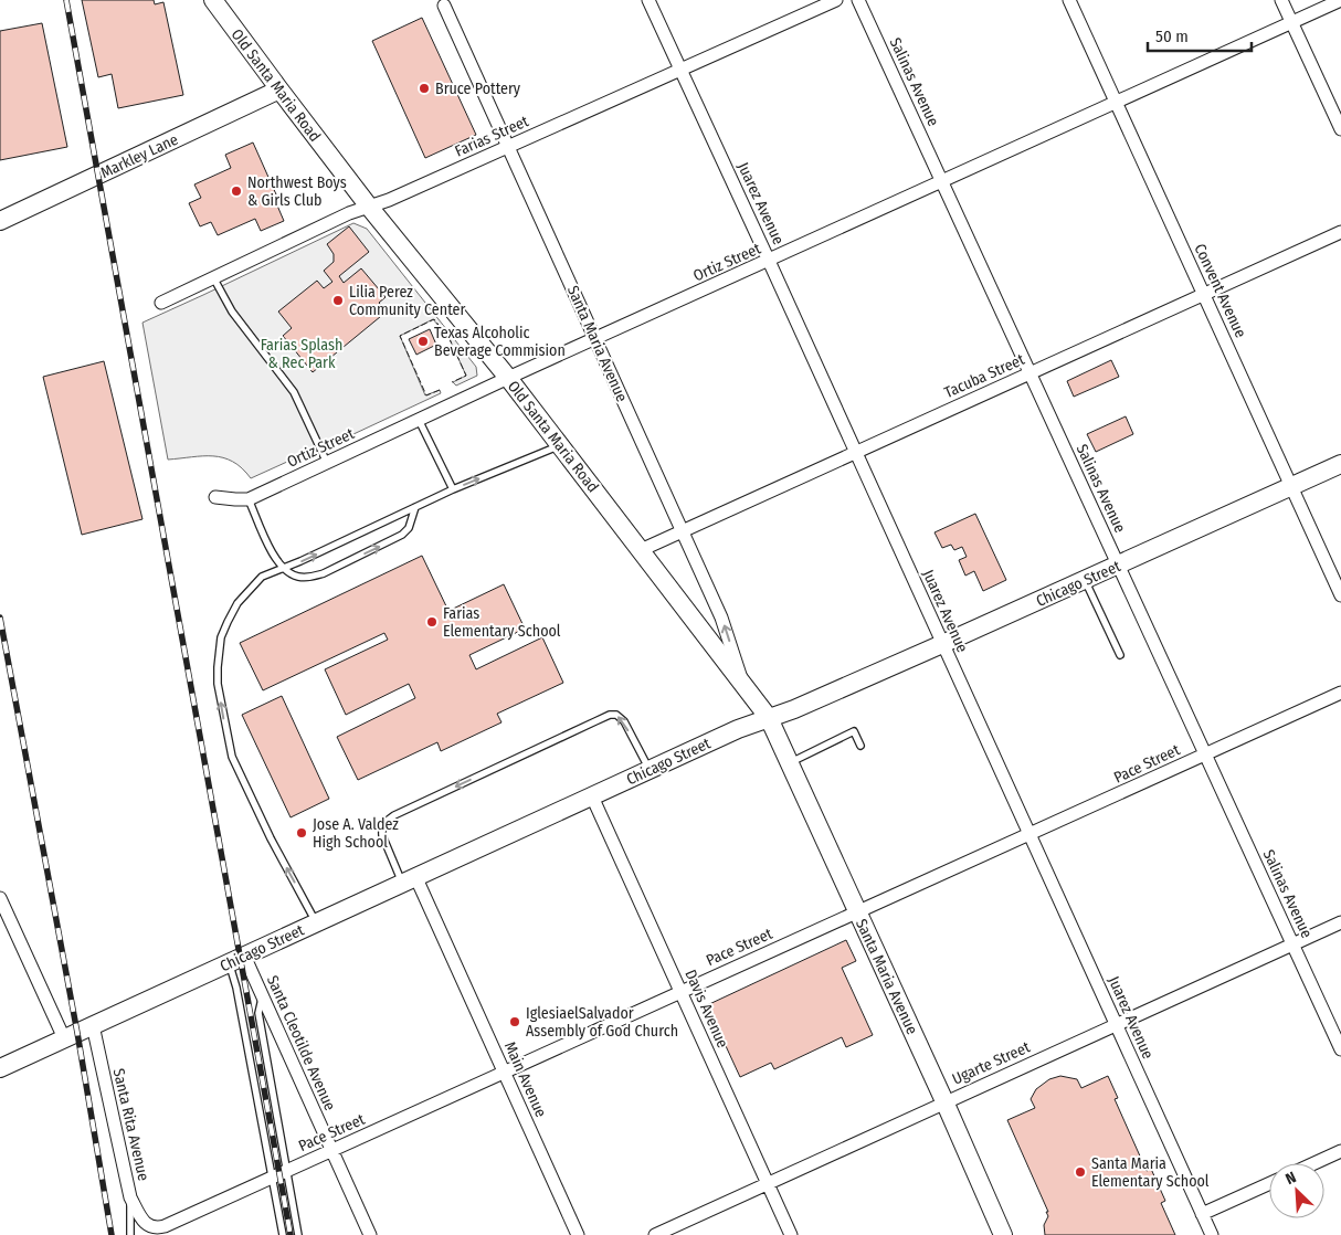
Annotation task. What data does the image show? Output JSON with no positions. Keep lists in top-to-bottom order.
{
  "streets": {
    "street": [
      "Salinas Avenue",
      "Old Santa Maria Road",
      "Farias Street",
      "Markley Lane",
      "Juarez Avenue",
      "Ortiz Street",
      "Convent Avenue",
      "Santa Maria Avenue",
      "Tacuba Street",
      "Chicago Street",
      "Pace Street",
      "Davis Avenue",
      "Santa Cleotilde Avenue",
      "Ugarte Street",
      "Main Avenue",
      "Santa Rita Avenue"
    ]
  },
  "crossings": [
    ["Salinas Avenue", "Ortiz Street"],
    ["Salinas Avenue", "Tacuba Street"],
    ["Salinas Avenue", "Chicago Street"],
    ["Salinas Avenue", "Pace Street"],
    ["Salinas Avenue", "Ugarte Street"],
    ["Old Santa Maria Road", "Farias Street"],
    ["Old Santa Maria Road", "Markley Lane"],
    ["Old Santa Maria Road", "Ortiz Street"],
    ["Old Santa Maria Road", "Santa Maria Avenue"],
    ["Old Santa Maria Road", "Tacuba Street"],
    ["Old Santa Maria Road", "Chicago Street"],
    ["Farias Street", "Juarez Avenue"],
    ["Farias Street", "Santa Maria Avenue"],
    ["Juarez Avenue", "Ortiz Street"],
    ["Juarez Avenue", "Tacuba Street"],
    ["Juarez Avenue", "Chicago Street"],
    ["Juarez Avenue", "Pace Street"],
    ["Juarez Avenue", "Ugarte Street"],
    ["Ortiz Street", "Convent Avenue"],
    ["Ortiz Street", "Santa Maria Avenue"],
    ["Convent Avenue", "Tacuba Street"],
    ["Convent Avenue", "Chicago Street"],
    ["Santa Maria Avenue", "Tacuba Street"],
    ["Santa Maria Avenue", "Chicago Street"],
    ["Santa Maria Avenue", "Pace Street"],
    ["Santa Maria Avenue", "Ugarte Street"],
    ["Chicago Street", "Davis Avenue"],
    ["Chicago Street", "Santa Cleotilde Avenue"],
    ["Chicago Street", "Main Avenue"],
    ["Chicago Street", "Santa Rita Avenue"],
    ["Pace Street", "Davis Avenue"],
    ["Pace Street", "Santa Cleotilde Avenue"],
    ["Pace Street", "Main Avenue"],
    ["Pace Street", "Santa Rita Avenue"],
    ["Davis Avenue", "Ugarte Street"]
  ],
  "parks": ["Farias Splash & Rec Park"],
  "places": [
    "Bruce Pottery",
    "Northwest Boys & Girls Club",
    "Lilia Perez Community Center",
    "Texas Alcoholic Beverage Commision",
    "Farias Elementary School",
    "Jose A. Valdez High School",
    "IglesiaelSalvador Assembly of God Church",
    "Santa Maria Elementary School"
  ],
  "scale_bar": "50 m",
  "north": "top left"
}
